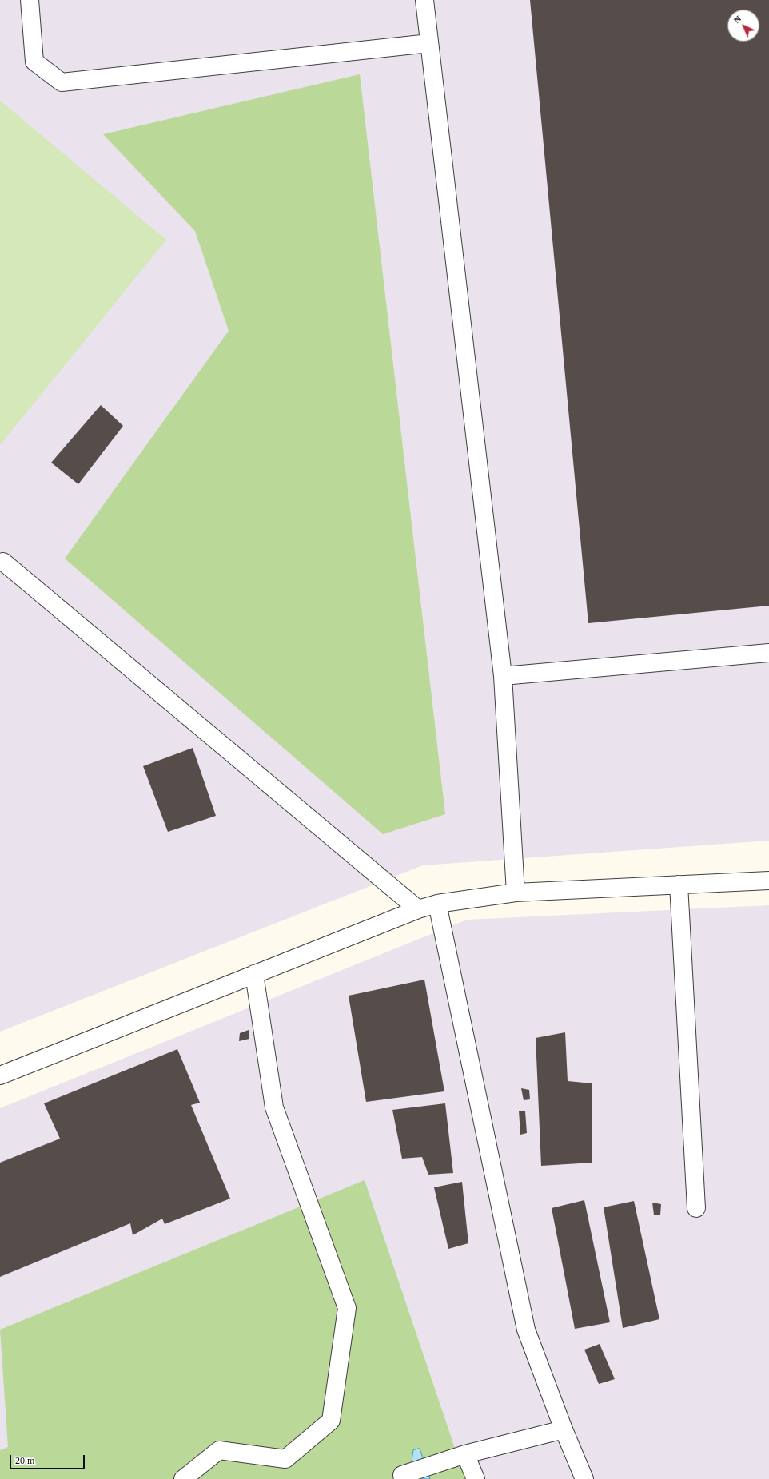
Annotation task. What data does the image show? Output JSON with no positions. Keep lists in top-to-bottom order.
{
  "scale_bar": "20 m",
  "north": "top left"
}
